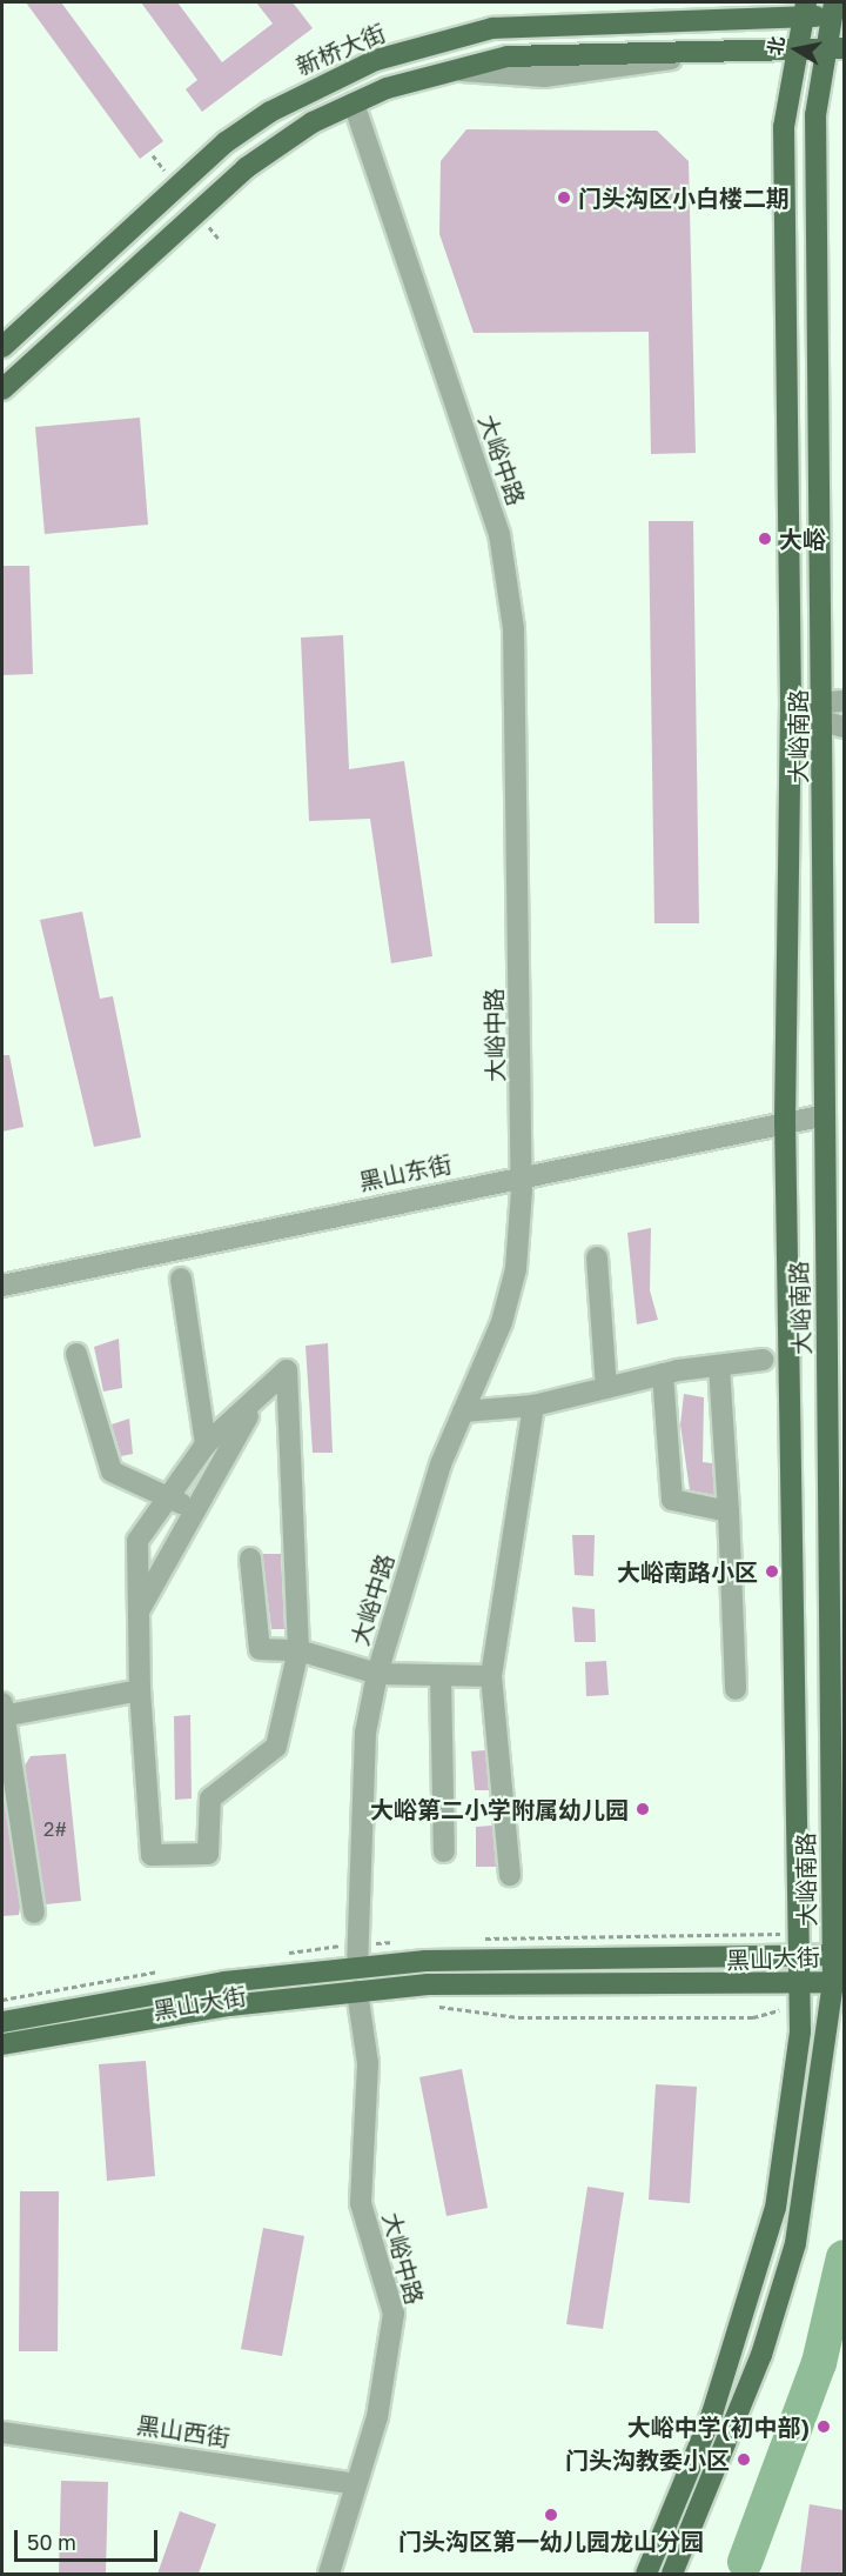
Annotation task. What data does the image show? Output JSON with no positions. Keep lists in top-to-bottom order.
{
  "streets": {
    "main road": ["新桥大街", "大峪南路", "黑山大街"],
    "street": ["大峪中路", "黑山东街", "黑山西街"]
  },
  "crossings": [
    ["新桥大街", "大峪南路"],
    ["大峪中路", "黑山东街"],
    ["大峪中路", "黑山大街"],
    ["大峪中路", "黑山西街"],
    ["大峪南路", "黑山东街"],
    ["大峪南路", "黑山大街"]
  ],
  "places": [
    "门头沟区小白楼二期",
    "大峪",
    "大峪南路小区",
    "大峪第二小学附属幼儿园",
    "大峪中学(初中部)",
    "门头沟教委小区",
    "门头沟区第一幼儿园龙山分园"
  ],
  "house_numbers": ["2#"],
  "scale_bar": "50 m",
  "north": "left"
}
